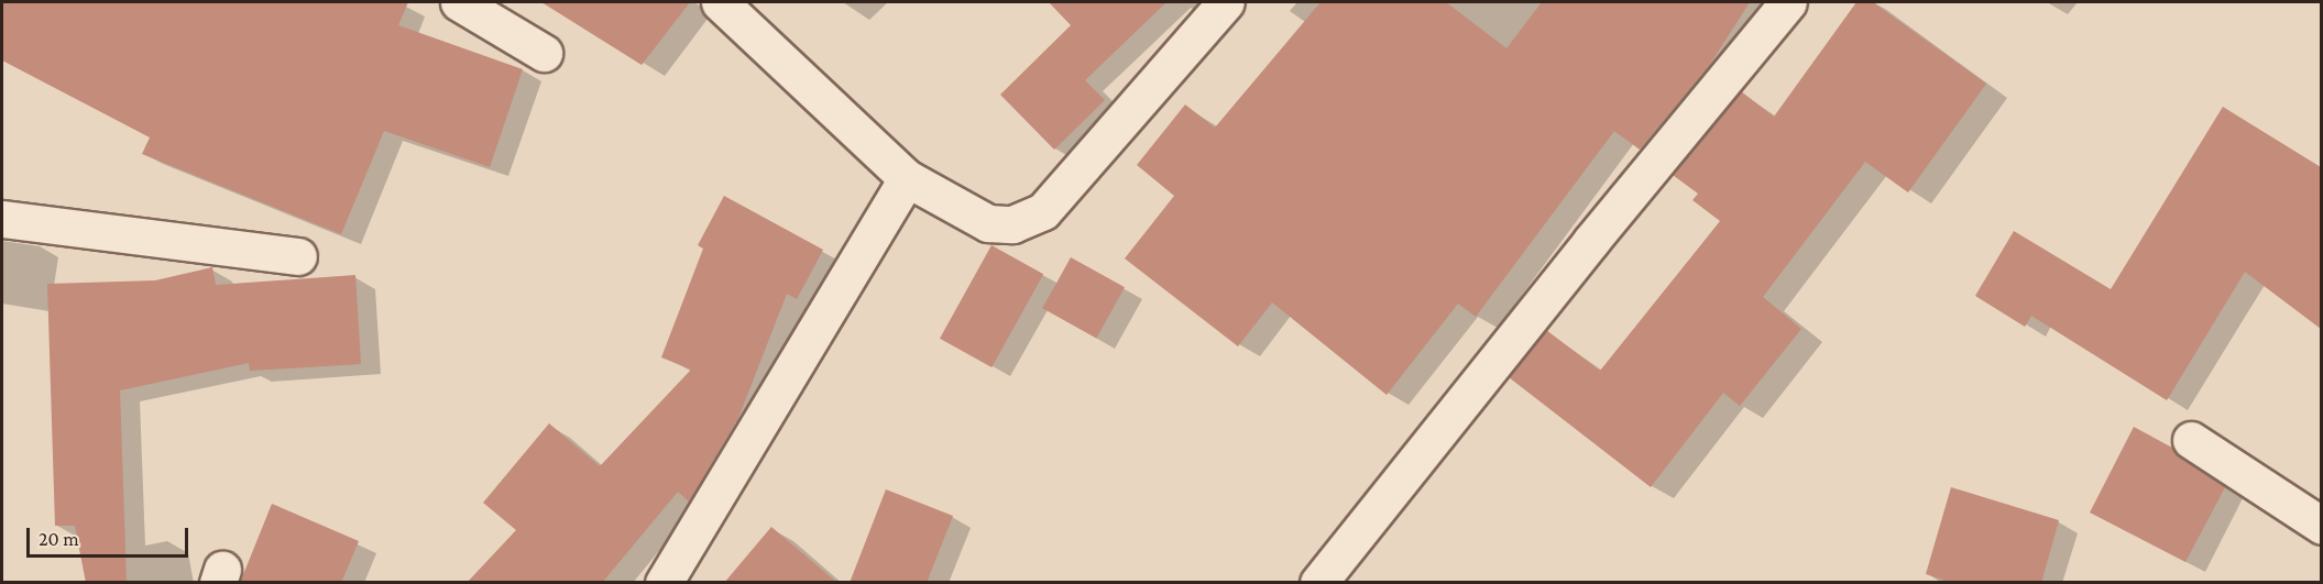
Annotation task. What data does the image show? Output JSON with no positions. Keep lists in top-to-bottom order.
{
  "scale_bar": "20 m"
}
